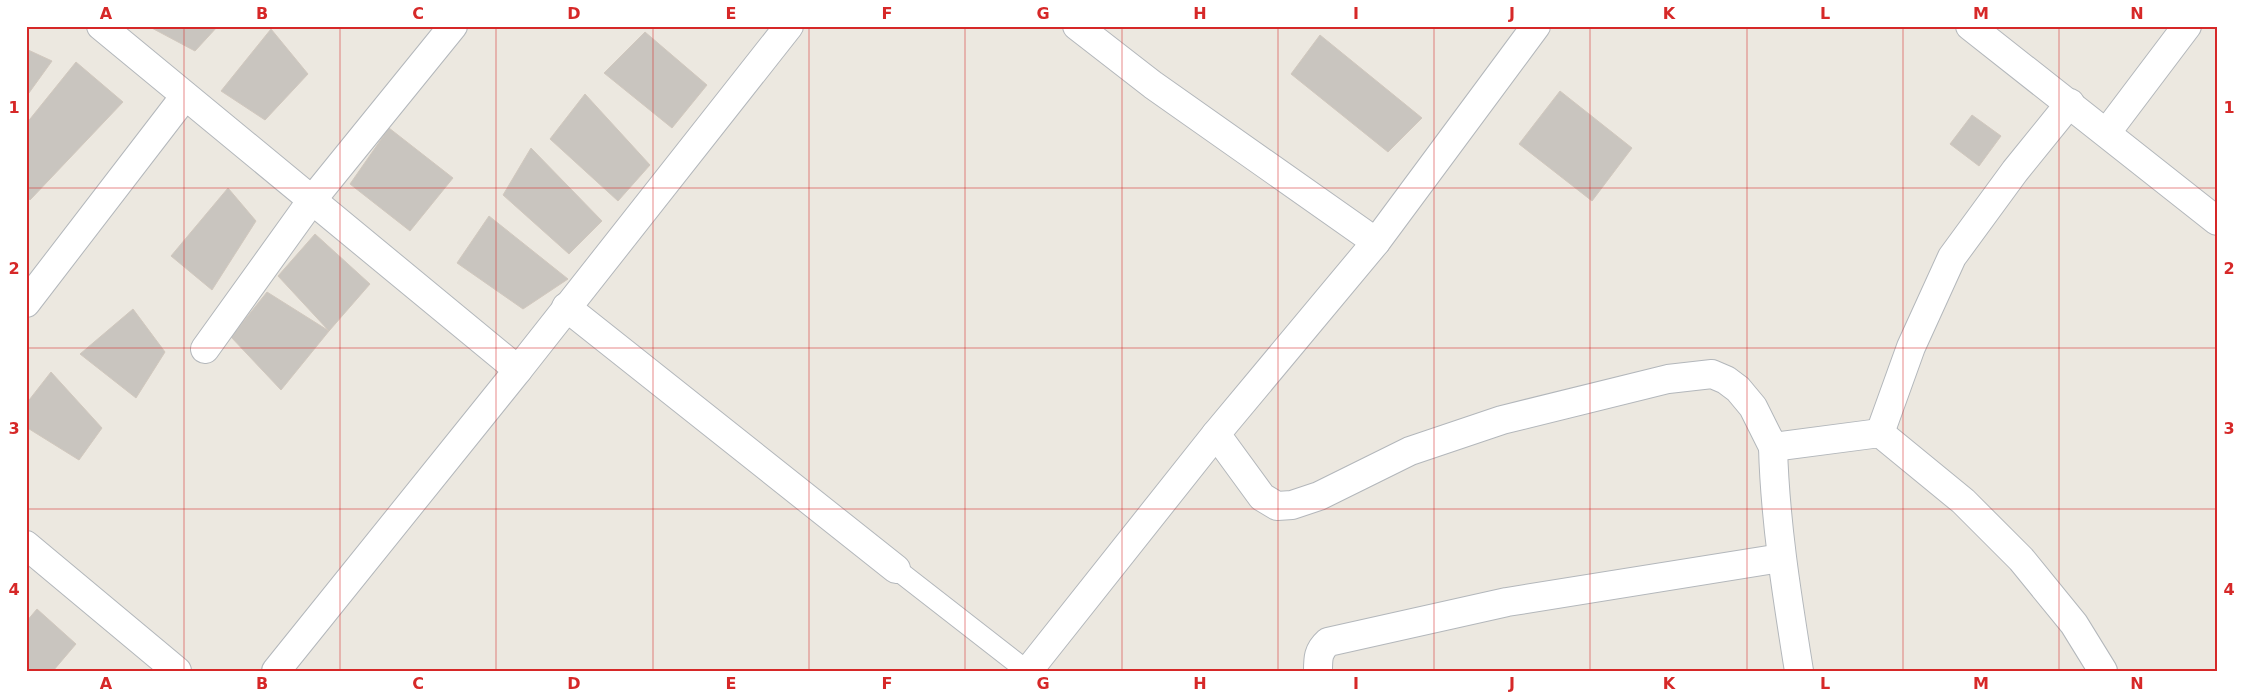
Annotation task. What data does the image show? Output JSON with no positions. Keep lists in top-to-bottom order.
{
  "grid": {
    "columns": [
      "A",
      "B",
      "C",
      "D",
      "E",
      "F",
      "G",
      "H",
      "I",
      "J",
      "K",
      "L",
      "M",
      "N"
    ],
    "rows": [
      "1",
      "2",
      "3",
      "4"
    ]
  }
}
